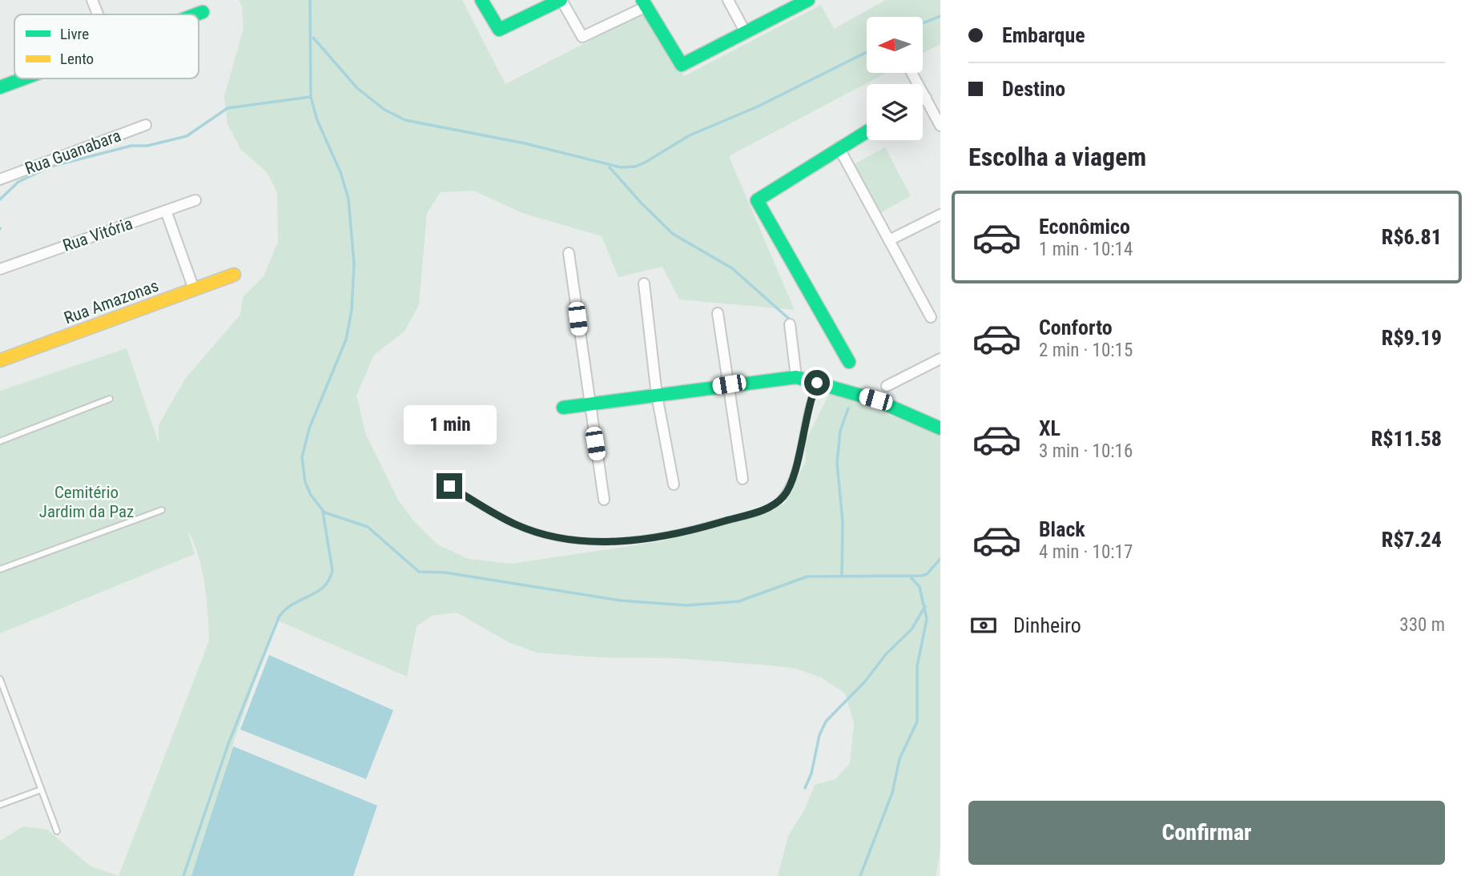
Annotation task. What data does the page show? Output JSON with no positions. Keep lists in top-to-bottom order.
{
  "streets": {
    "street": ["Rua Guanabara", "Rua Vitória", "Rua Amazonas"]
  },
  "parks": ["Cemitério Jardim da Paz"],
  "legend": ["Livre", "Lento"],
  "north": "left",
  "page": {
    "banner": ["Embarque", "Destino"],
    "heading": "Escolha a viagem",
    "list": [
      {
        "name": "Econômico",
        "note": "1 min · 10:14",
        "value": "R$6.81"
      },
      {
        "name": "Conforto",
        "note": "2 min · 10:15",
        "value": "R$9.19"
      },
      {
        "name": "XL",
        "note": "3 min · 10:16",
        "value": "R$11.58"
      },
      {
        "name": "Black",
        "note": "4 min · 10:17",
        "value": "R$7.24"
      }
    ],
    "bubble": "1 min",
    "pay": ["Dinheiro", "330 m"],
    "buttons": "Confirmar"
  }
}
